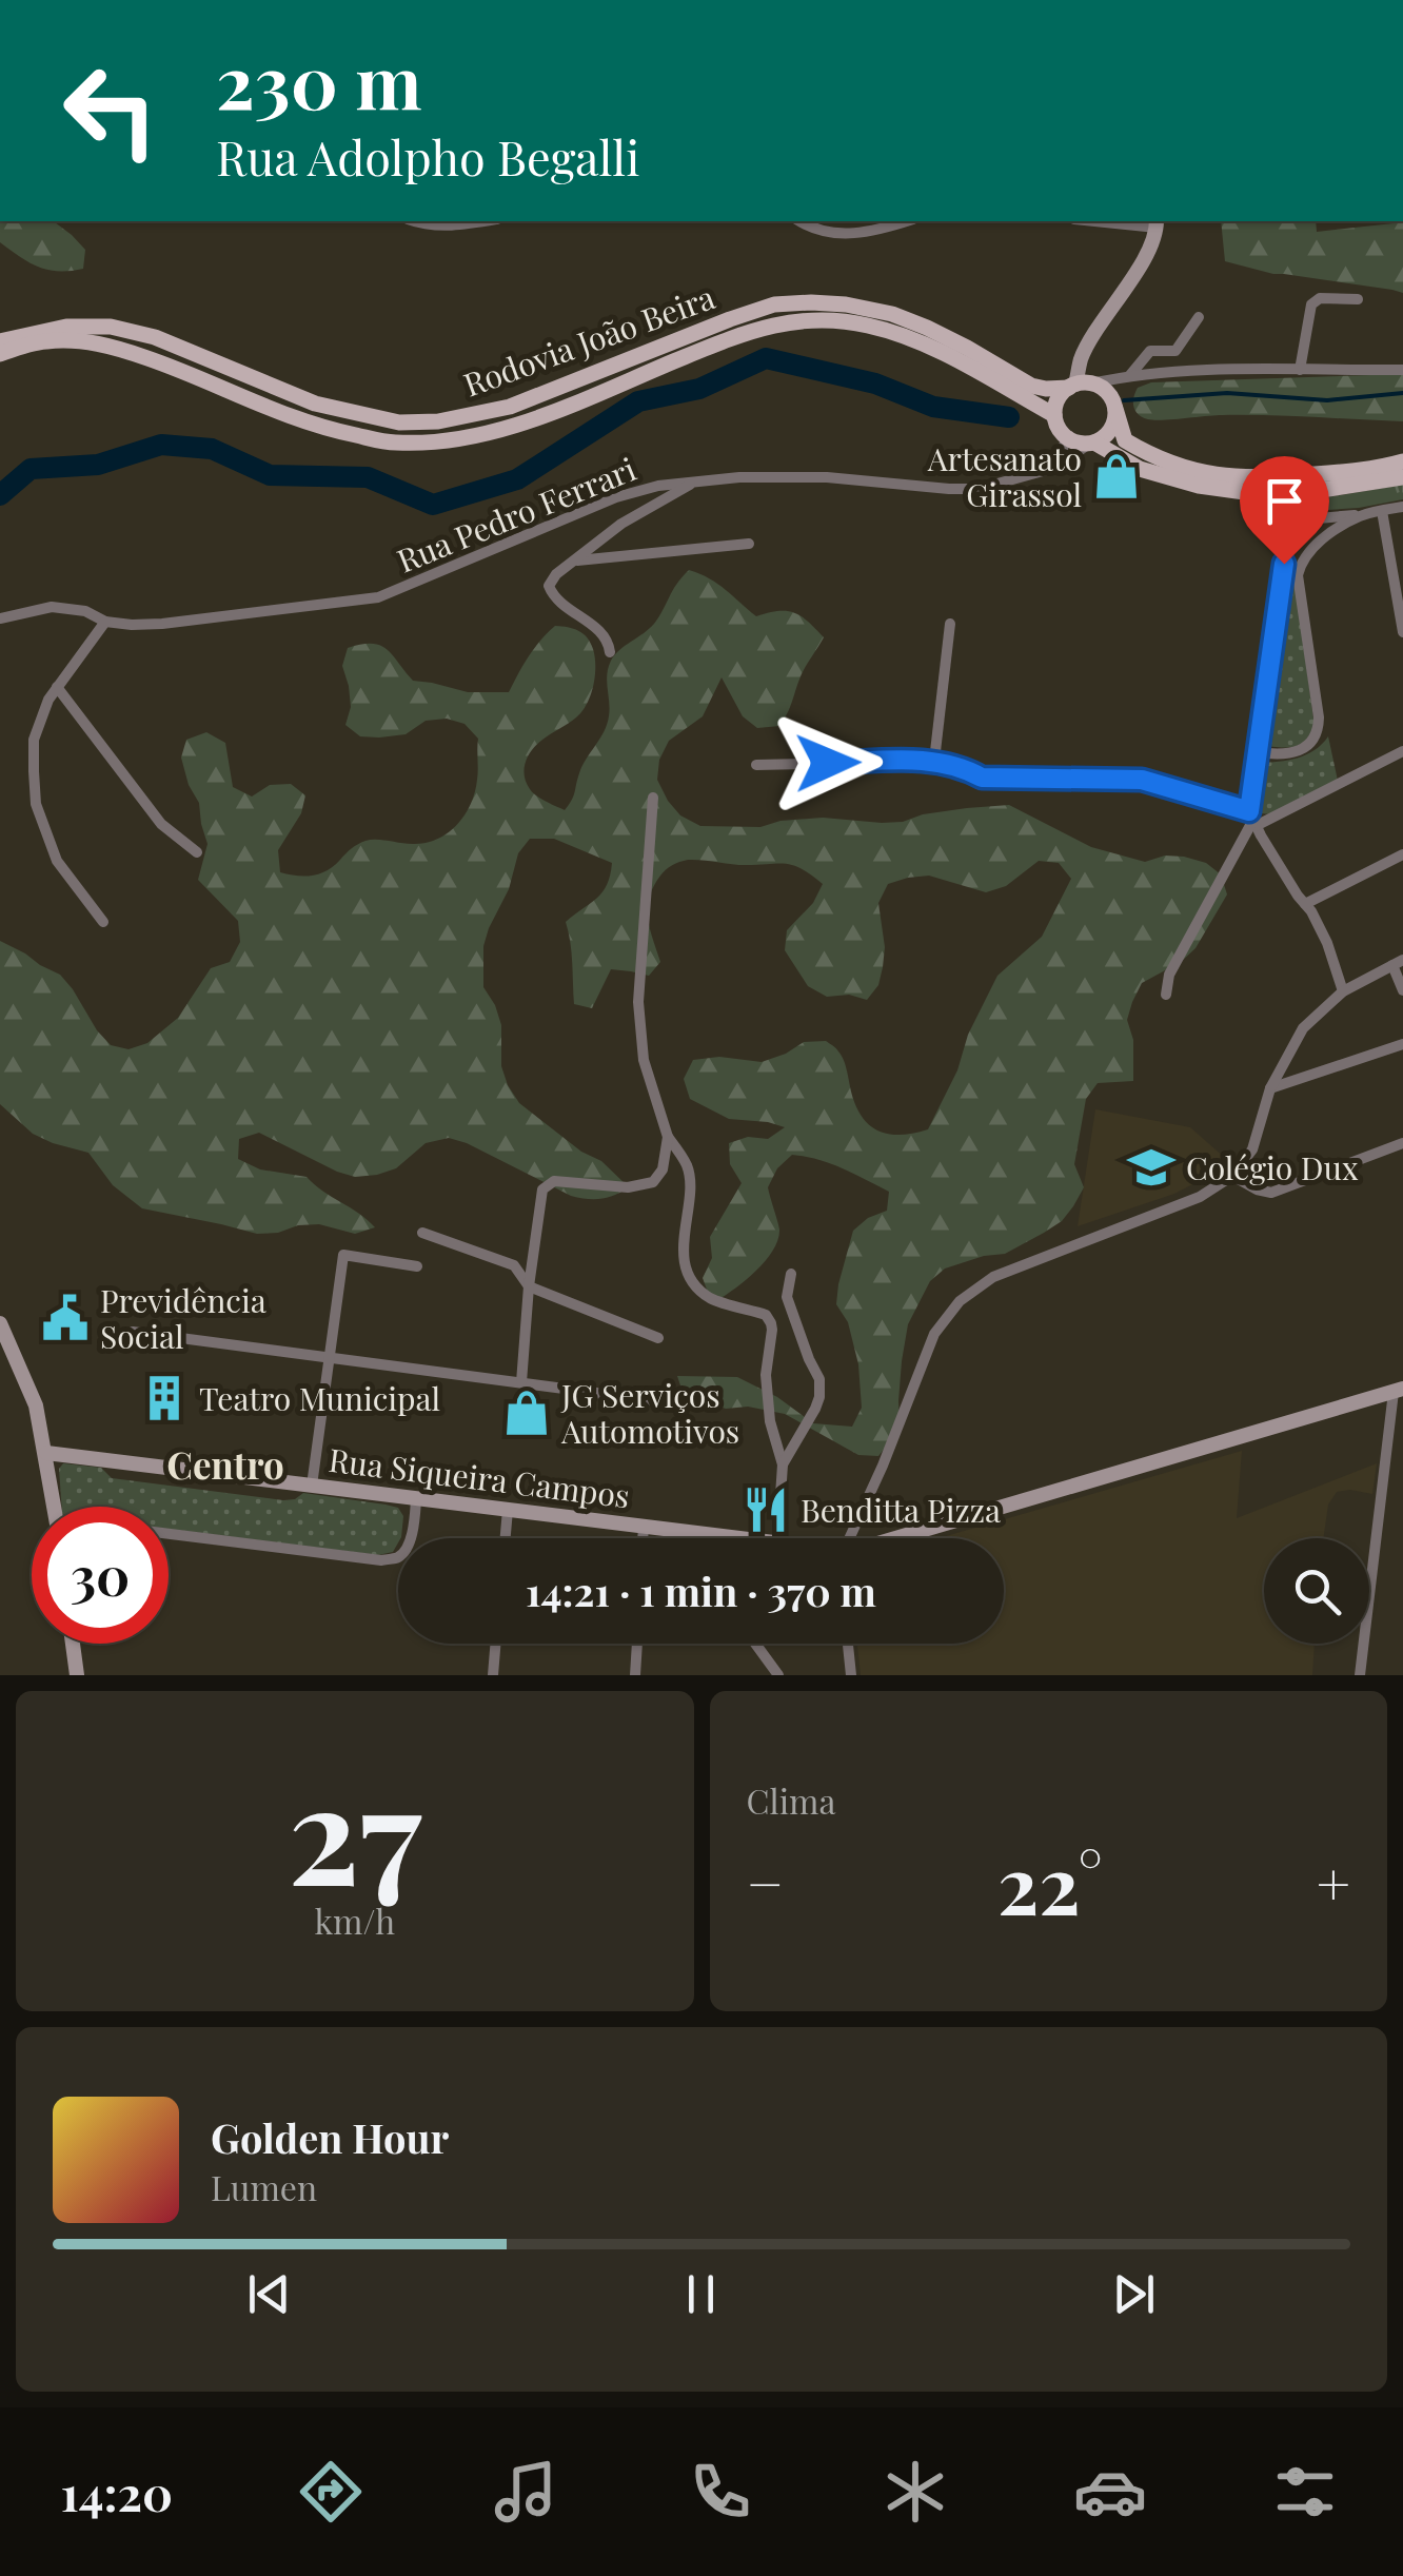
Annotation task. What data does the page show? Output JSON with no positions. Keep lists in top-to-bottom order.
{
  "streets": {
    "main road": ["Rodovia João Beira", "Rua Siqueira Campos"],
    "street": ["Rua Pedro Ferrari"]
  },
  "crossings": [
    ["Rodovia João Beira", "Rua Pedro Ferrari"]
  ],
  "districts": ["Centro"],
  "places": {
    "shop": ["Artesanato Girassol", "JG Serviços Automotivos"],
    "school or university": ["Colégio Dux"],
    "public building": ["Previdência Social"],
    "building": ["Teatro Municipal"],
    "restaurant": ["Benditta Pizza"]
  },
  "page": {
    "turn": ["230 m", "Rua Adolpho Begalli"],
    "limit": "30",
    "trip": "14:21 · 1 min · 370 m",
    "tile": [
      ["27", "km/h"],
      "Clima"
    ],
    "heat": ["−", "22°", "+"],
    "song": ["Golden Hour", "Lumen"],
    "tabs": "14:20"
  }
}
